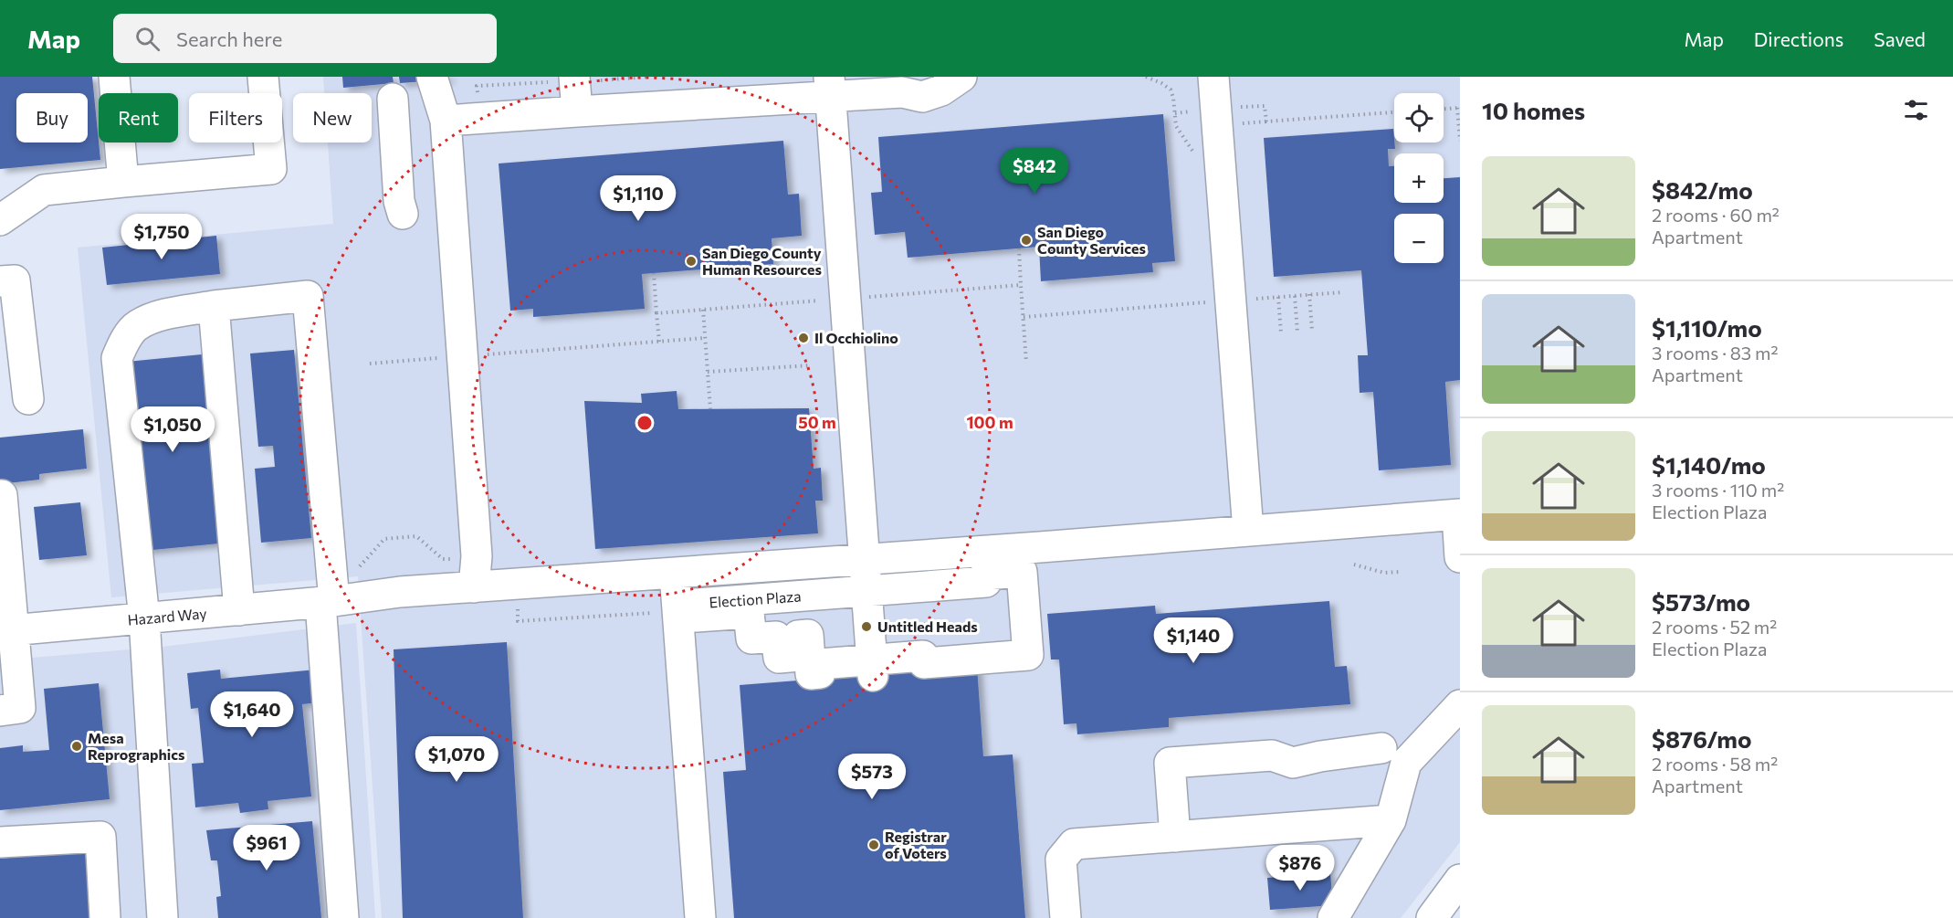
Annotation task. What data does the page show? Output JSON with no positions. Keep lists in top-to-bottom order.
{
  "streets": {
    "street": ["Election Plaza", "Hazard Way"]
  },
  "places": [
    "San Diego County Services",
    "San Diego County Human Resources",
    "Il Occhiolino",
    "Untitled Heads",
    "Mesa Reprographics",
    "Registrar of Voters"
  ],
  "page": {
    "header": "Map",
    "search": "Search here",
    "nav": ["Map", "Directions", "Saved"],
    "heading": "10 homes",
    "map_buttons": ["+", "−"],
    "chip": [
      "Buy",
      "Rent",
      "Filters",
      "New"
    ],
    "list": [
      {
        "name": "$842/mo",
        "note": "2 rooms · 60 m² · Apartment"
      },
      {
        "name": "$1,110/mo",
        "note": "3 rooms · 83 m² · Apartment"
      },
      {
        "name": "$1,140/mo",
        "note": "3 rooms · 110 m² · Election Plaza"
      },
      {
        "name": "$573/mo",
        "note": "2 rooms · 52 m² · Election Plaza"
      },
      {
        "name": "$876/mo",
        "note": "2 rooms · 58 m² · Apartment"
      }
    ],
    "price": [
      "$842",
      "$1,110",
      "$1,750",
      "$1,050",
      "$1,140",
      "$1,640",
      "$1,070",
      "$573",
      "$961",
      "$876"
    ]
  },
  "rings": ["50 m", "100 m"]
}
